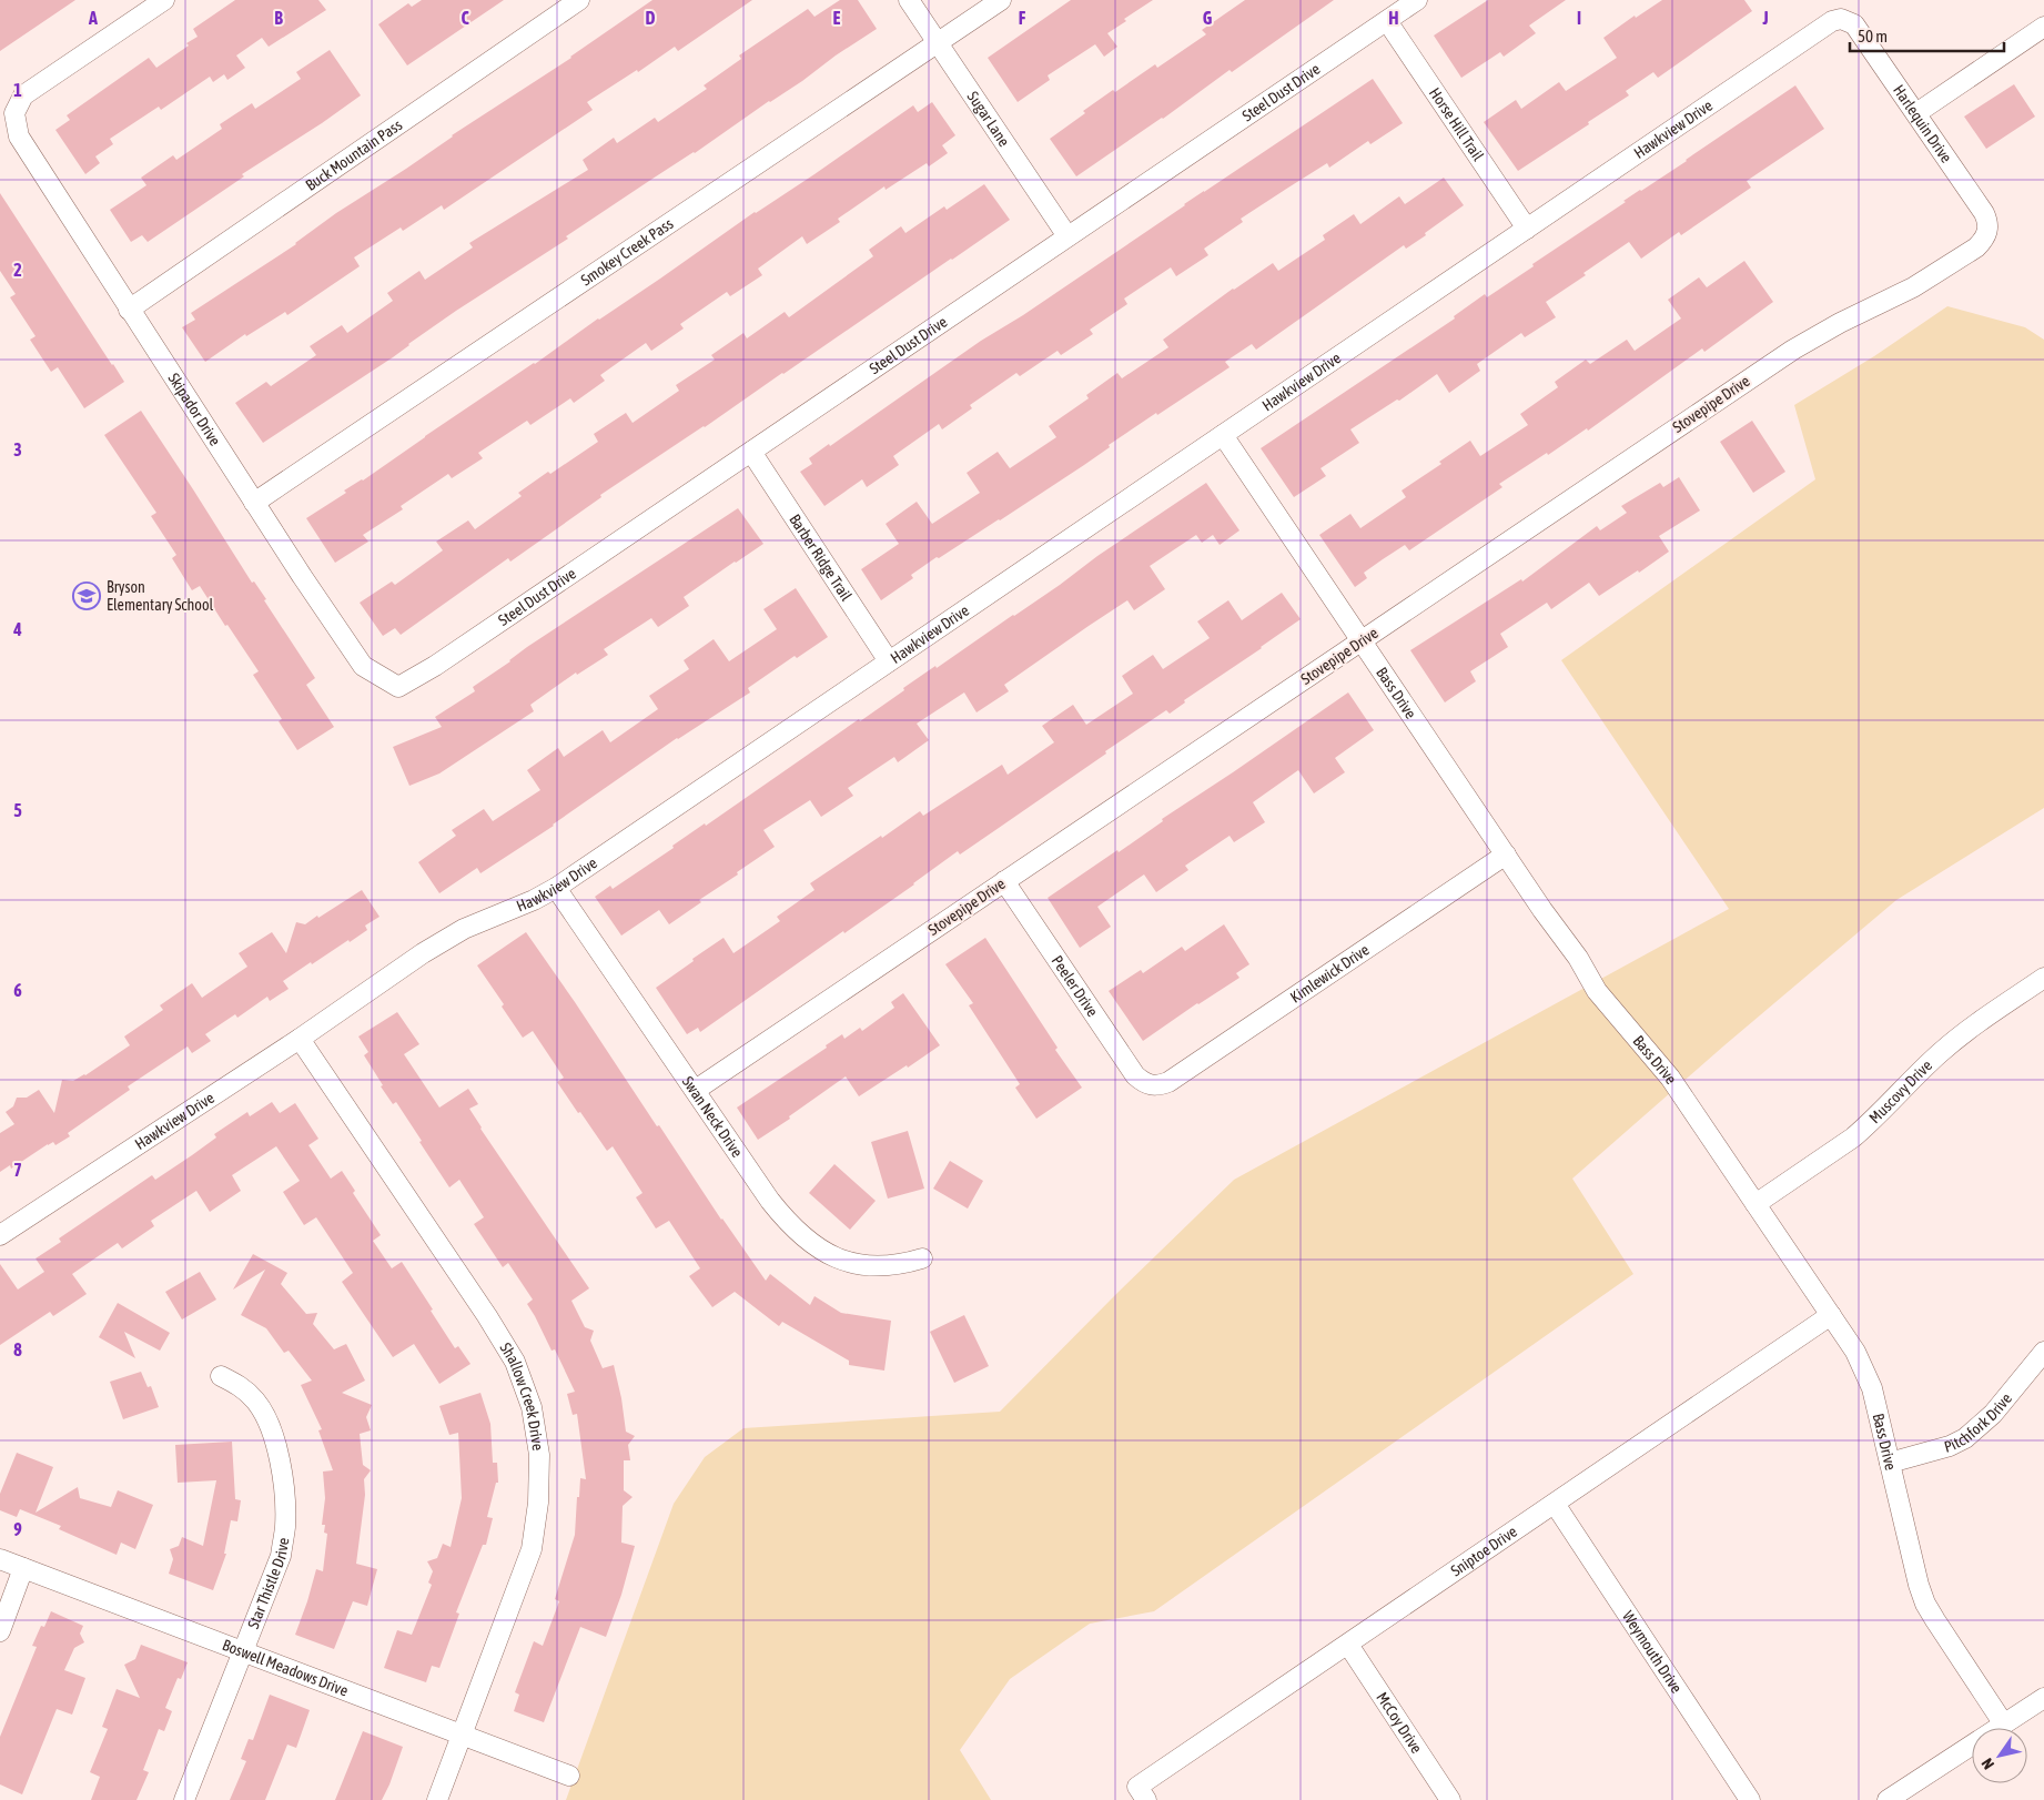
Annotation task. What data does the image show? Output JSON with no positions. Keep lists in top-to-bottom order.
{
  "streets": {
    "street": [
      "Steel Dust Drive",
      "Sugar Lane",
      "Harlequin Drive",
      "Horse Hill Trail",
      "Hawkview Drive",
      "Buck Mountain Pass",
      "Smokey Creek Pass",
      "Stovepipe Drive",
      "Skipador Drive",
      "Barber Ridge Trail",
      "Bass Drive",
      "Kimlewick Drive",
      "Peeler Drive",
      "Muscovy Drive",
      "Swan Neck Drive",
      "Shallow Creek Drive",
      "Pitchfork Drive",
      "Sniptoe Drive",
      "Star Thistle Drive",
      "Weymouth Drive",
      "Boswell Meadows Drive",
      "McCoy Drive"
    ]
  },
  "crossings": [
    ["Steel Dust Drive", "Sugar Lane"],
    ["Steel Dust Drive", "Horse Hill Trail"],
    ["Steel Dust Drive", "Skipador Drive"],
    ["Steel Dust Drive", "Barber Ridge Trail"],
    ["Sugar Lane", "Smokey Creek Pass"],
    ["Harlequin Drive", "Hawkview Drive"],
    ["Harlequin Drive", "Stovepipe Drive"],
    ["Horse Hill Trail", "Hawkview Drive"],
    ["Hawkview Drive", "Barber Ridge Trail"],
    ["Hawkview Drive", "Bass Drive"],
    ["Hawkview Drive", "Swan Neck Drive"],
    ["Hawkview Drive", "Shallow Creek Drive"],
    ["Buck Mountain Pass", "Skipador Drive"],
    ["Smokey Creek Pass", "Skipador Drive"],
    ["Stovepipe Drive", "Bass Drive"],
    ["Stovepipe Drive", "Peeler Drive"],
    ["Stovepipe Drive", "Swan Neck Drive"],
    ["Bass Drive", "Kimlewick Drive"],
    ["Bass Drive", "Muscovy Drive"],
    ["Bass Drive", "Pitchfork Drive"],
    ["Bass Drive", "Sniptoe Drive"],
    ["Kimlewick Drive", "Peeler Drive"],
    ["Shallow Creek Drive", "Boswell Meadows Drive"],
    ["Sniptoe Drive", "Weymouth Drive"],
    ["Sniptoe Drive", "McCoy Drive"],
    ["Star Thistle Drive", "Boswell Meadows Drive"]
  ],
  "places": {
    "school or university": ["Bryson Elementary School"]
  },
  "scale_bar": "50 m",
  "north": "bottom left",
  "grid": {
    "columns": [
      "A",
      "B",
      "C",
      "D",
      "E",
      "F",
      "G",
      "H",
      "I",
      "J"
    ],
    "rows": [
      "1",
      "2",
      "3",
      "4",
      "5",
      "6",
      "7",
      "8",
      "9"
    ]
  }
}
